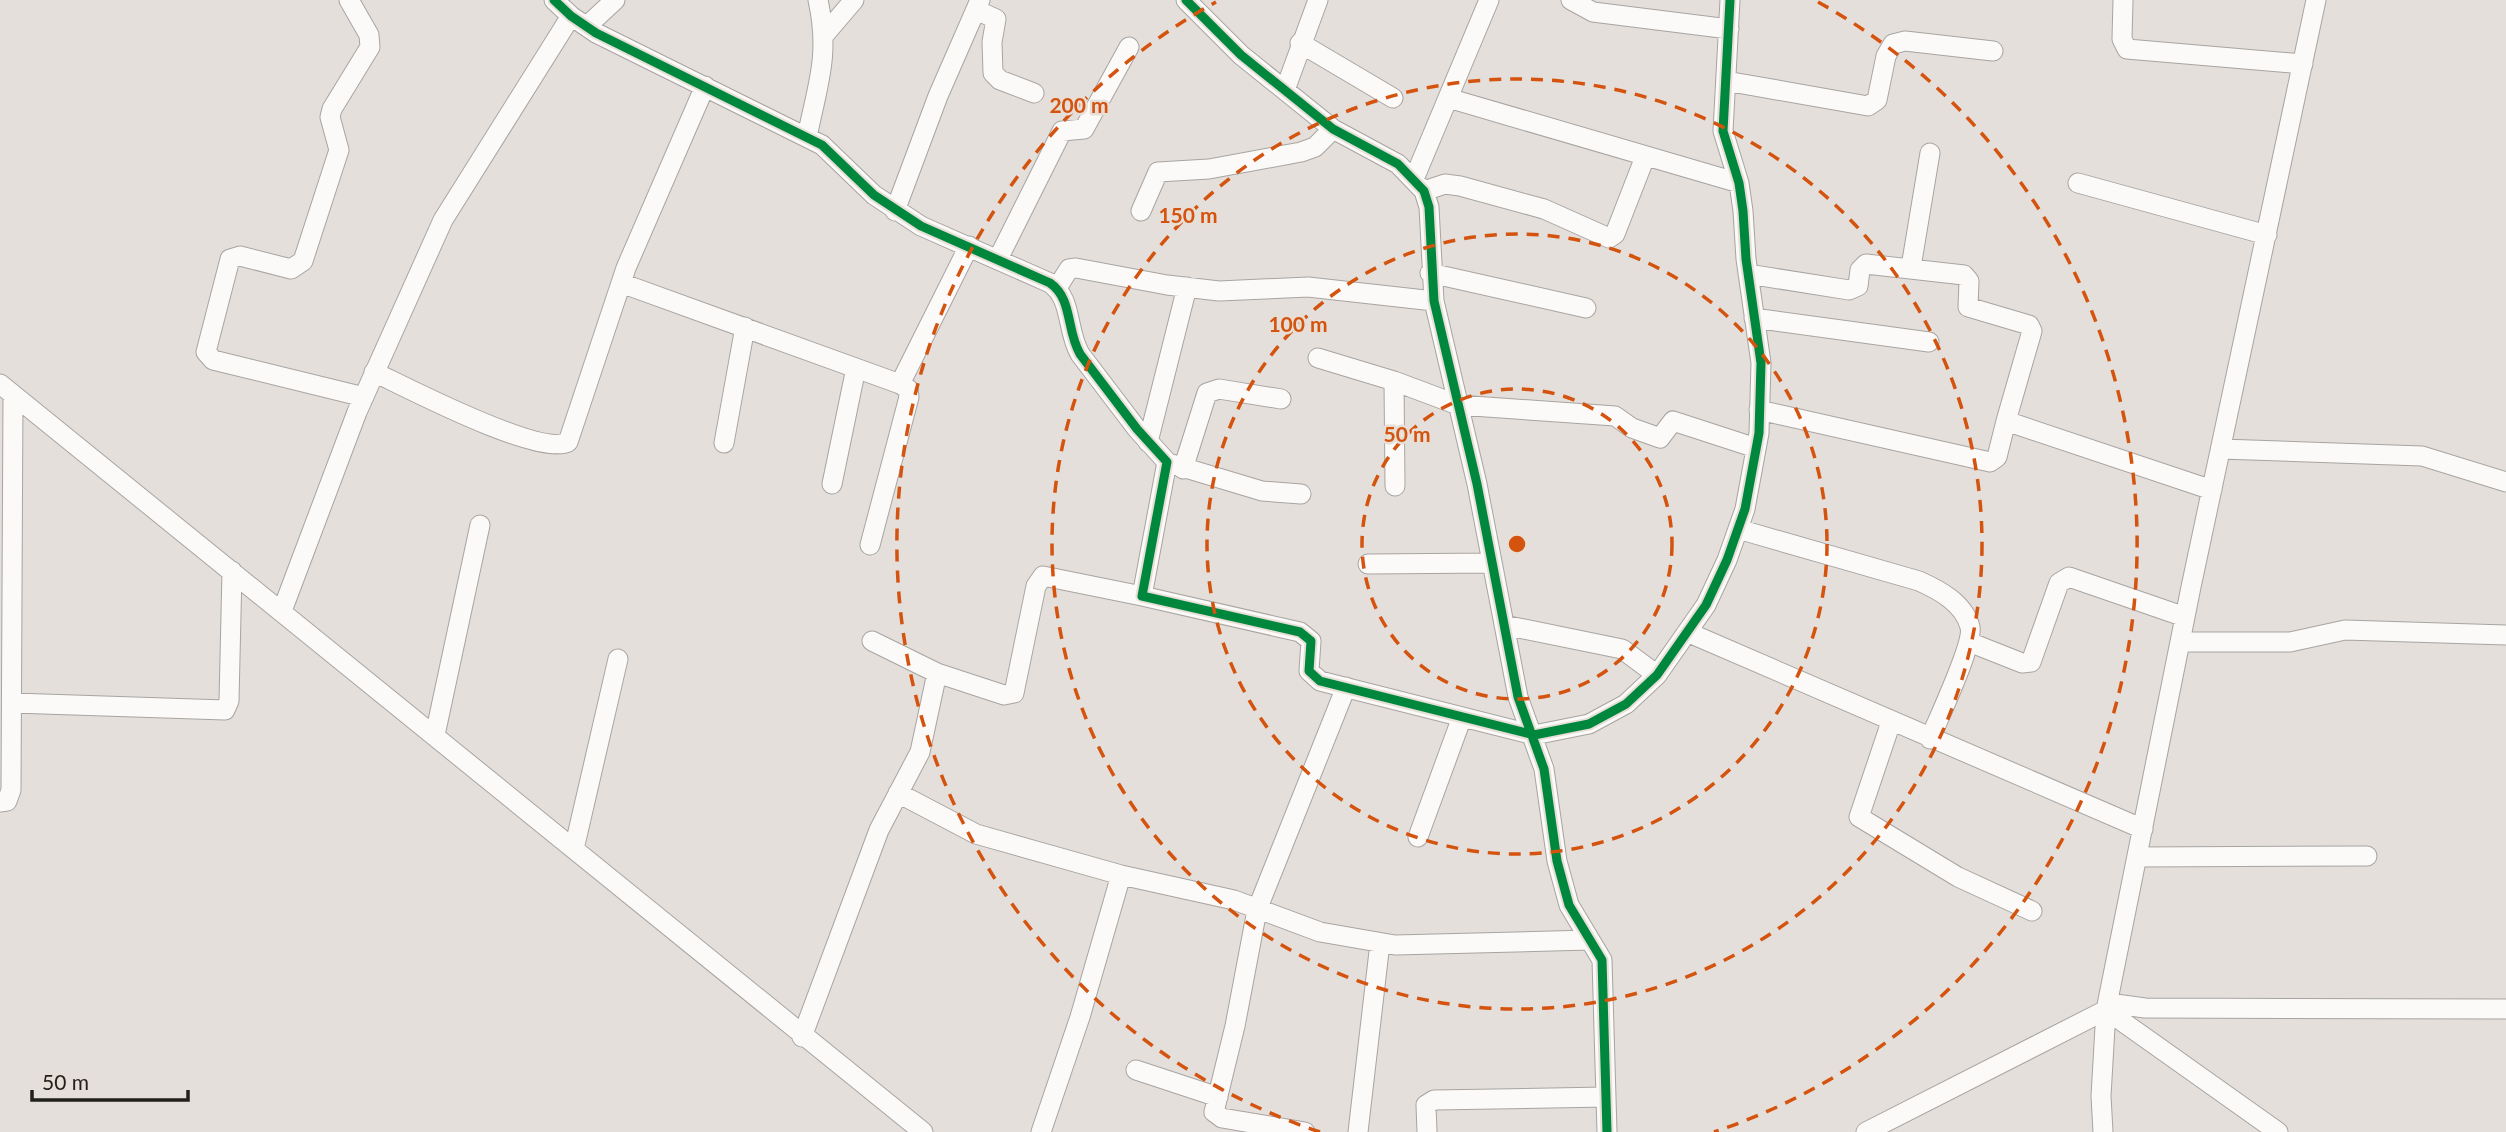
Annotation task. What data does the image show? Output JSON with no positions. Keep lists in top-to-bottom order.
{
  "scale_bar": "50 m",
  "rings": [
    "200 m",
    "150 m",
    "100 m",
    "50 m"
  ]
}
